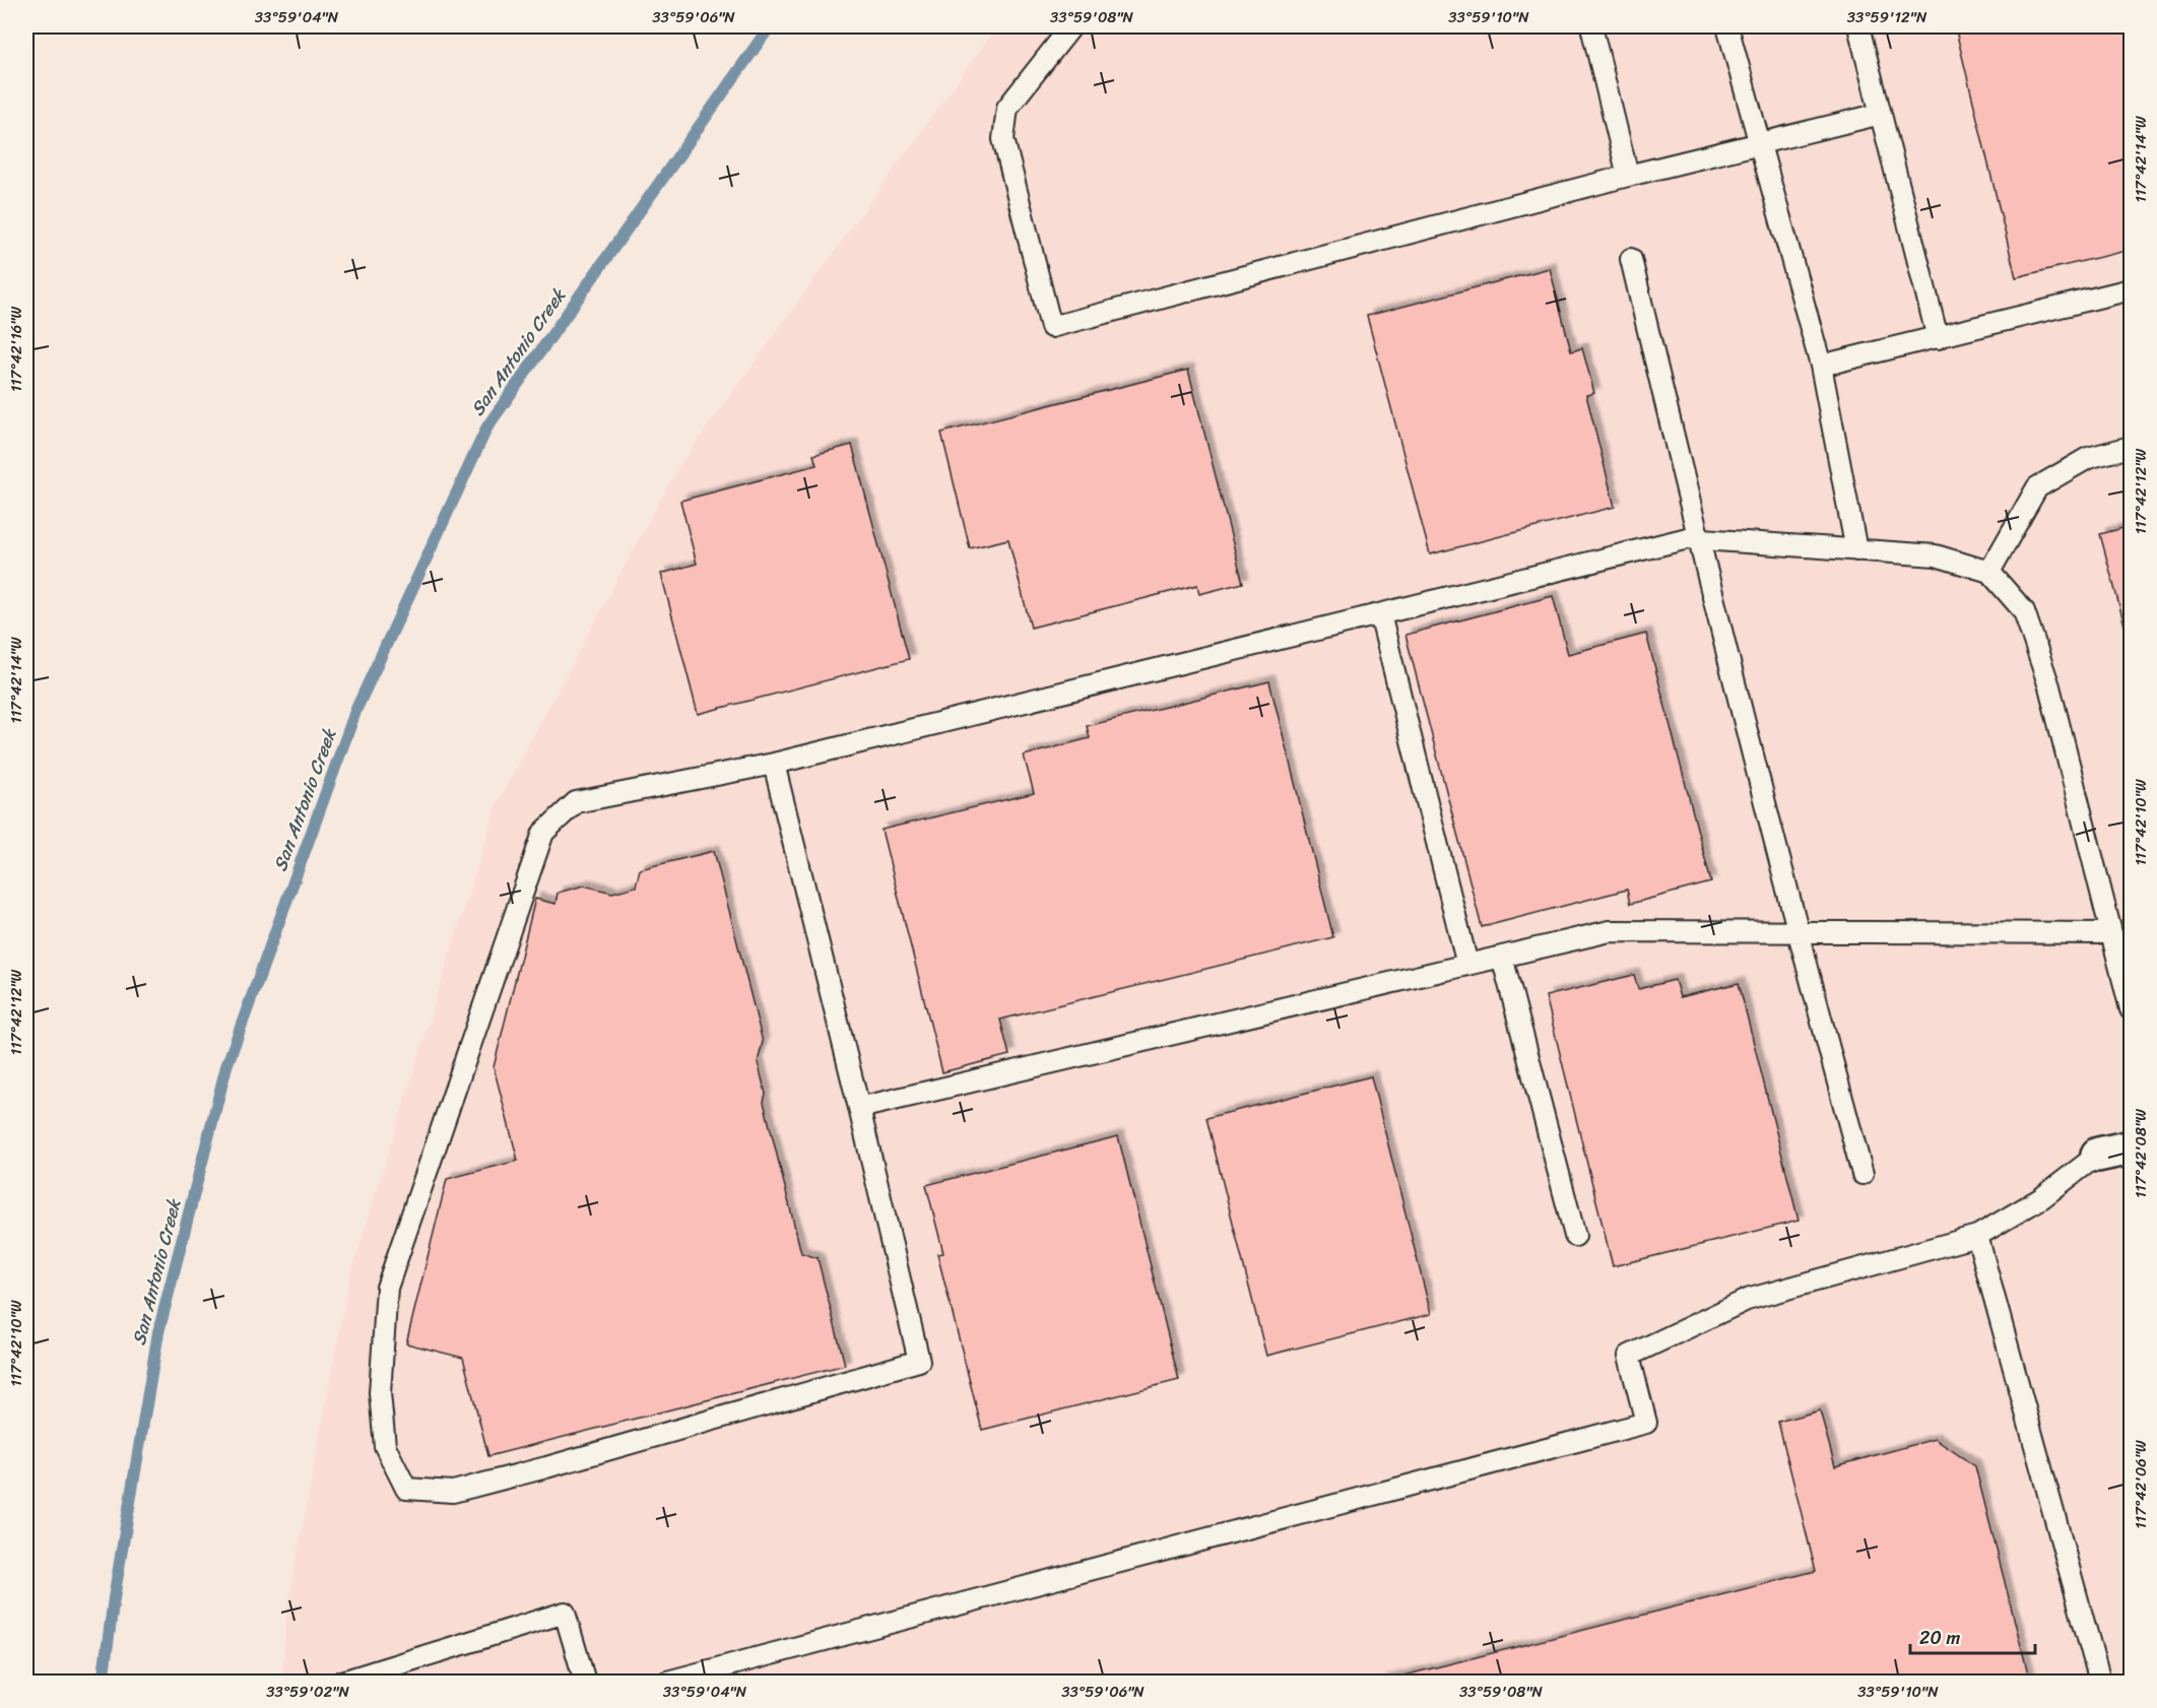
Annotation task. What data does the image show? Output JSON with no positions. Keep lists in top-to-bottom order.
{
  "water": ["San Antonio Creek"],
  "scale_bar": "20 m",
  "coordinates": [
    "33°59'04\"N",
    "33°59'06\"N",
    "33°59'08\"N",
    "33°59'10\"N",
    "33°59'12\"N",
    "117°42'14\"W",
    "117°42'16\"W",
    "117°42'12\"W",
    "117°42'10\"W",
    "117°42'08\"W",
    "117°42'06\"W",
    "33°59'02\"N"
  ]
}
